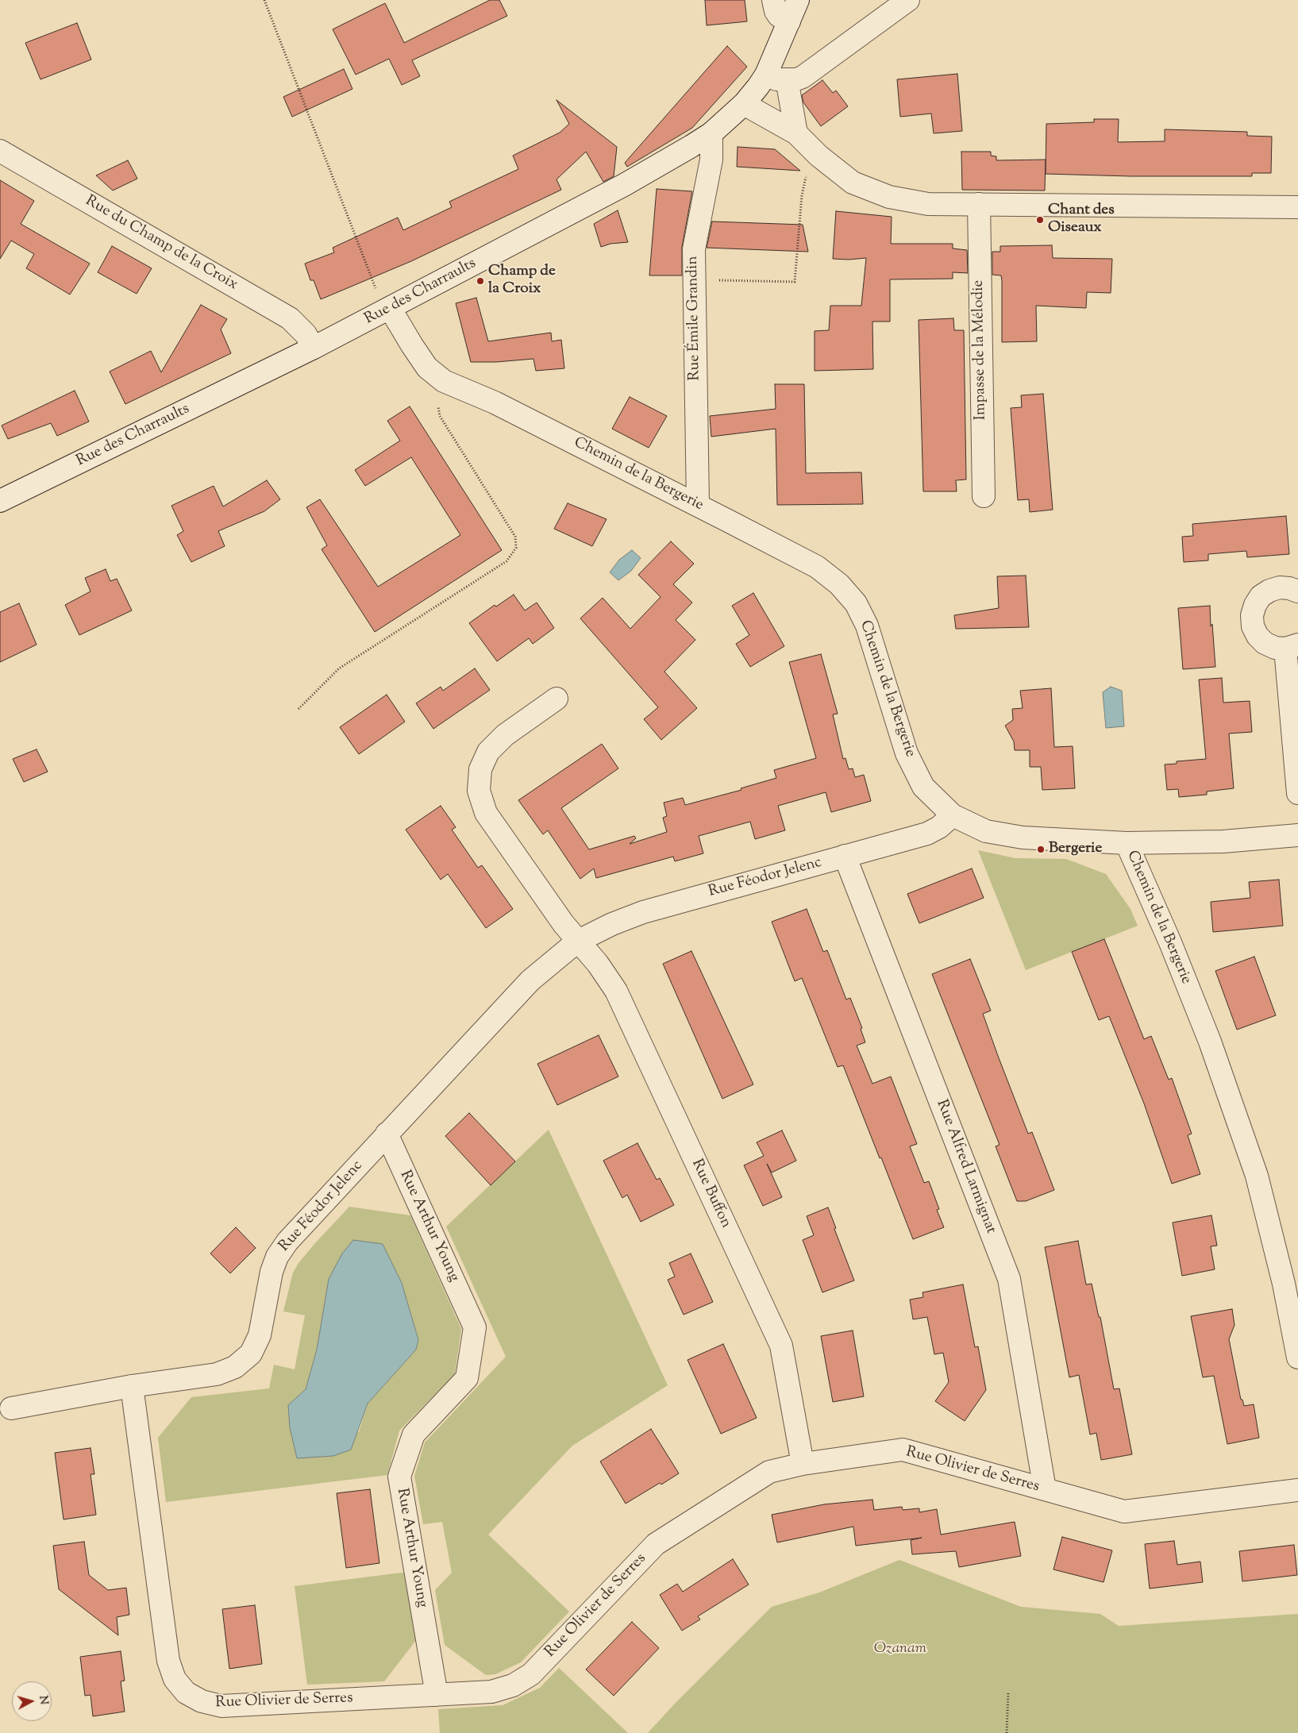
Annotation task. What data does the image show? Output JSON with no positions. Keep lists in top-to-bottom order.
{
  "streets": {
    "street": [
      "Rue du Champ de la Croix",
      "Rue des Charraults",
      "Rue Émile Grandin",
      "Impasse de la Mélodie",
      "Chemin de la Bergerie",
      "Rue Féodor Jelenc",
      "Rue Alfred Larmignat",
      "Rue Buffon",
      "Rue Arthur Young",
      "Rue Olivier de Serres"
    ]
  },
  "crossings": [
    ["Rue du Champ de la Croix", "Rue des Charraults"],
    ["Rue des Charraults", "Rue Émile Grandin"],
    ["Rue des Charraults", "Chemin de la Bergerie"],
    ["Rue Émile Grandin", "Chemin de la Bergerie"],
    ["Chemin de la Bergerie", "Rue Féodor Jelenc"],
    ["Rue Féodor Jelenc", "Rue Alfred Larmignat"],
    ["Rue Féodor Jelenc", "Rue Buffon"],
    ["Rue Féodor Jelenc", "Rue Arthur Young"],
    ["Rue Féodor Jelenc", "Rue Olivier de Serres"],
    ["Rue Alfred Larmignat", "Rue Olivier de Serres"],
    ["Rue Buffon", "Rue Olivier de Serres"],
    ["Rue Arthur Young", "Rue Olivier de Serres"]
  ],
  "parks": ["Ozanam"],
  "places": ["Chant des Oiseaux", "Champ de la Croix", "Bergerie"],
  "north": "right"
}
